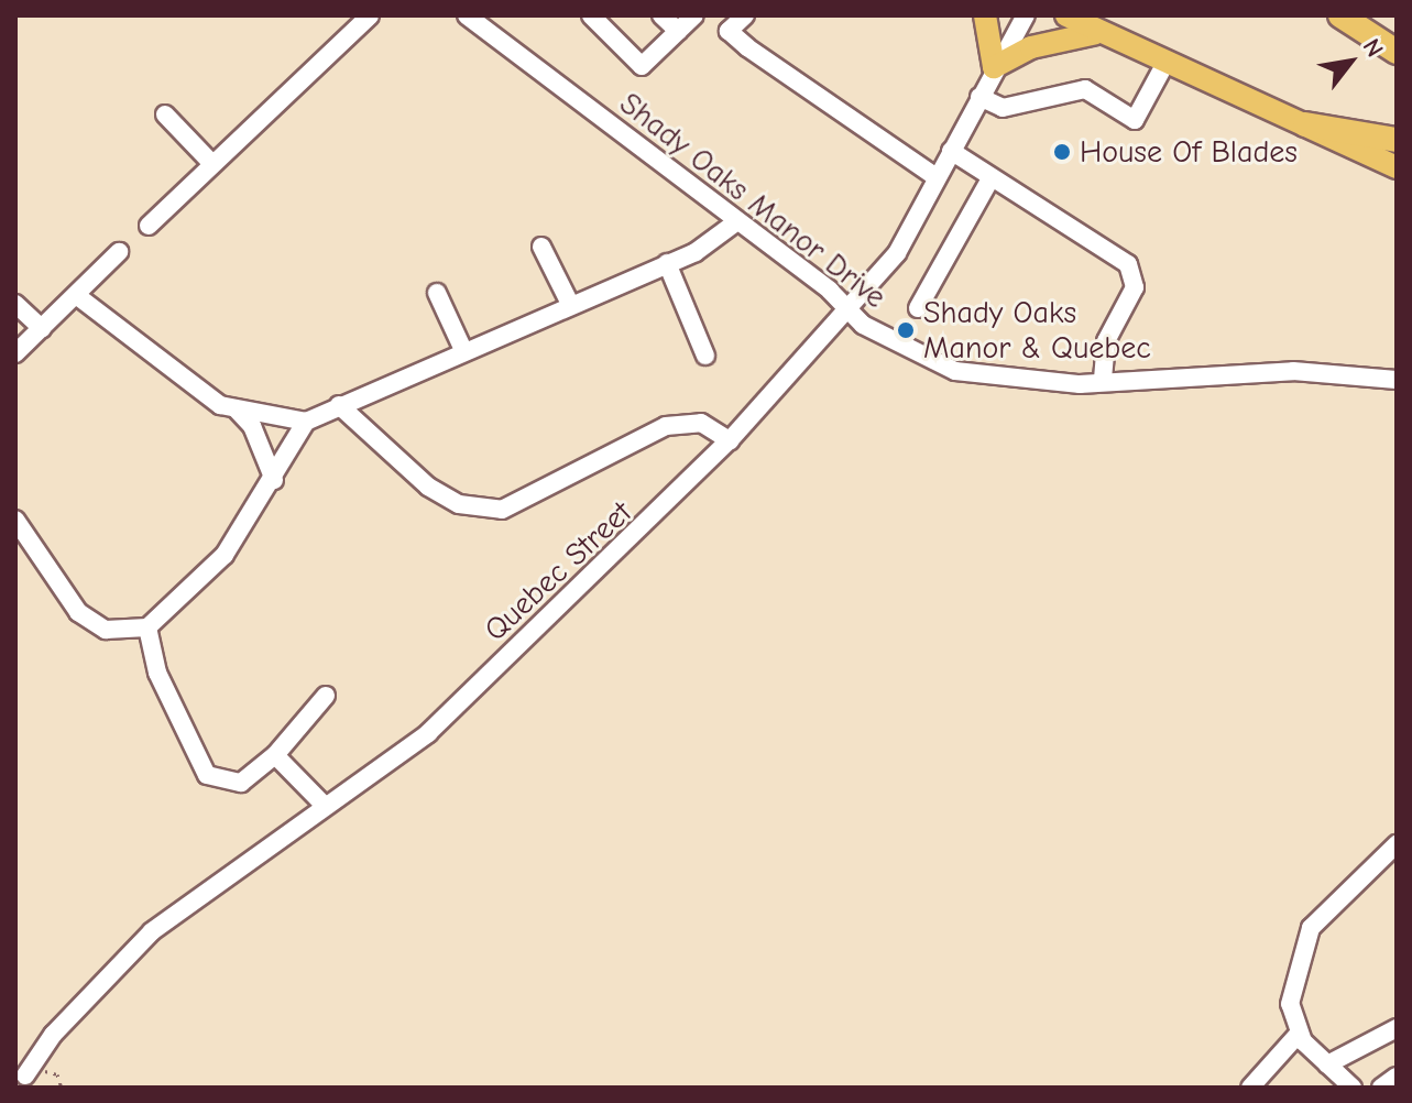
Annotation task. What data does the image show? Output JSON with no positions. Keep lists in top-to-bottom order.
{
  "streets": {
    "street": ["Shady Oaks Manor Drive", "Quebec Street"]
  },
  "crossings": [
    ["Shady Oaks Manor Drive", "Quebec Street"]
  ],
  "places": ["House Of Blades", "Shady Oaks Manor & Quebec"],
  "north": "top right"
}
